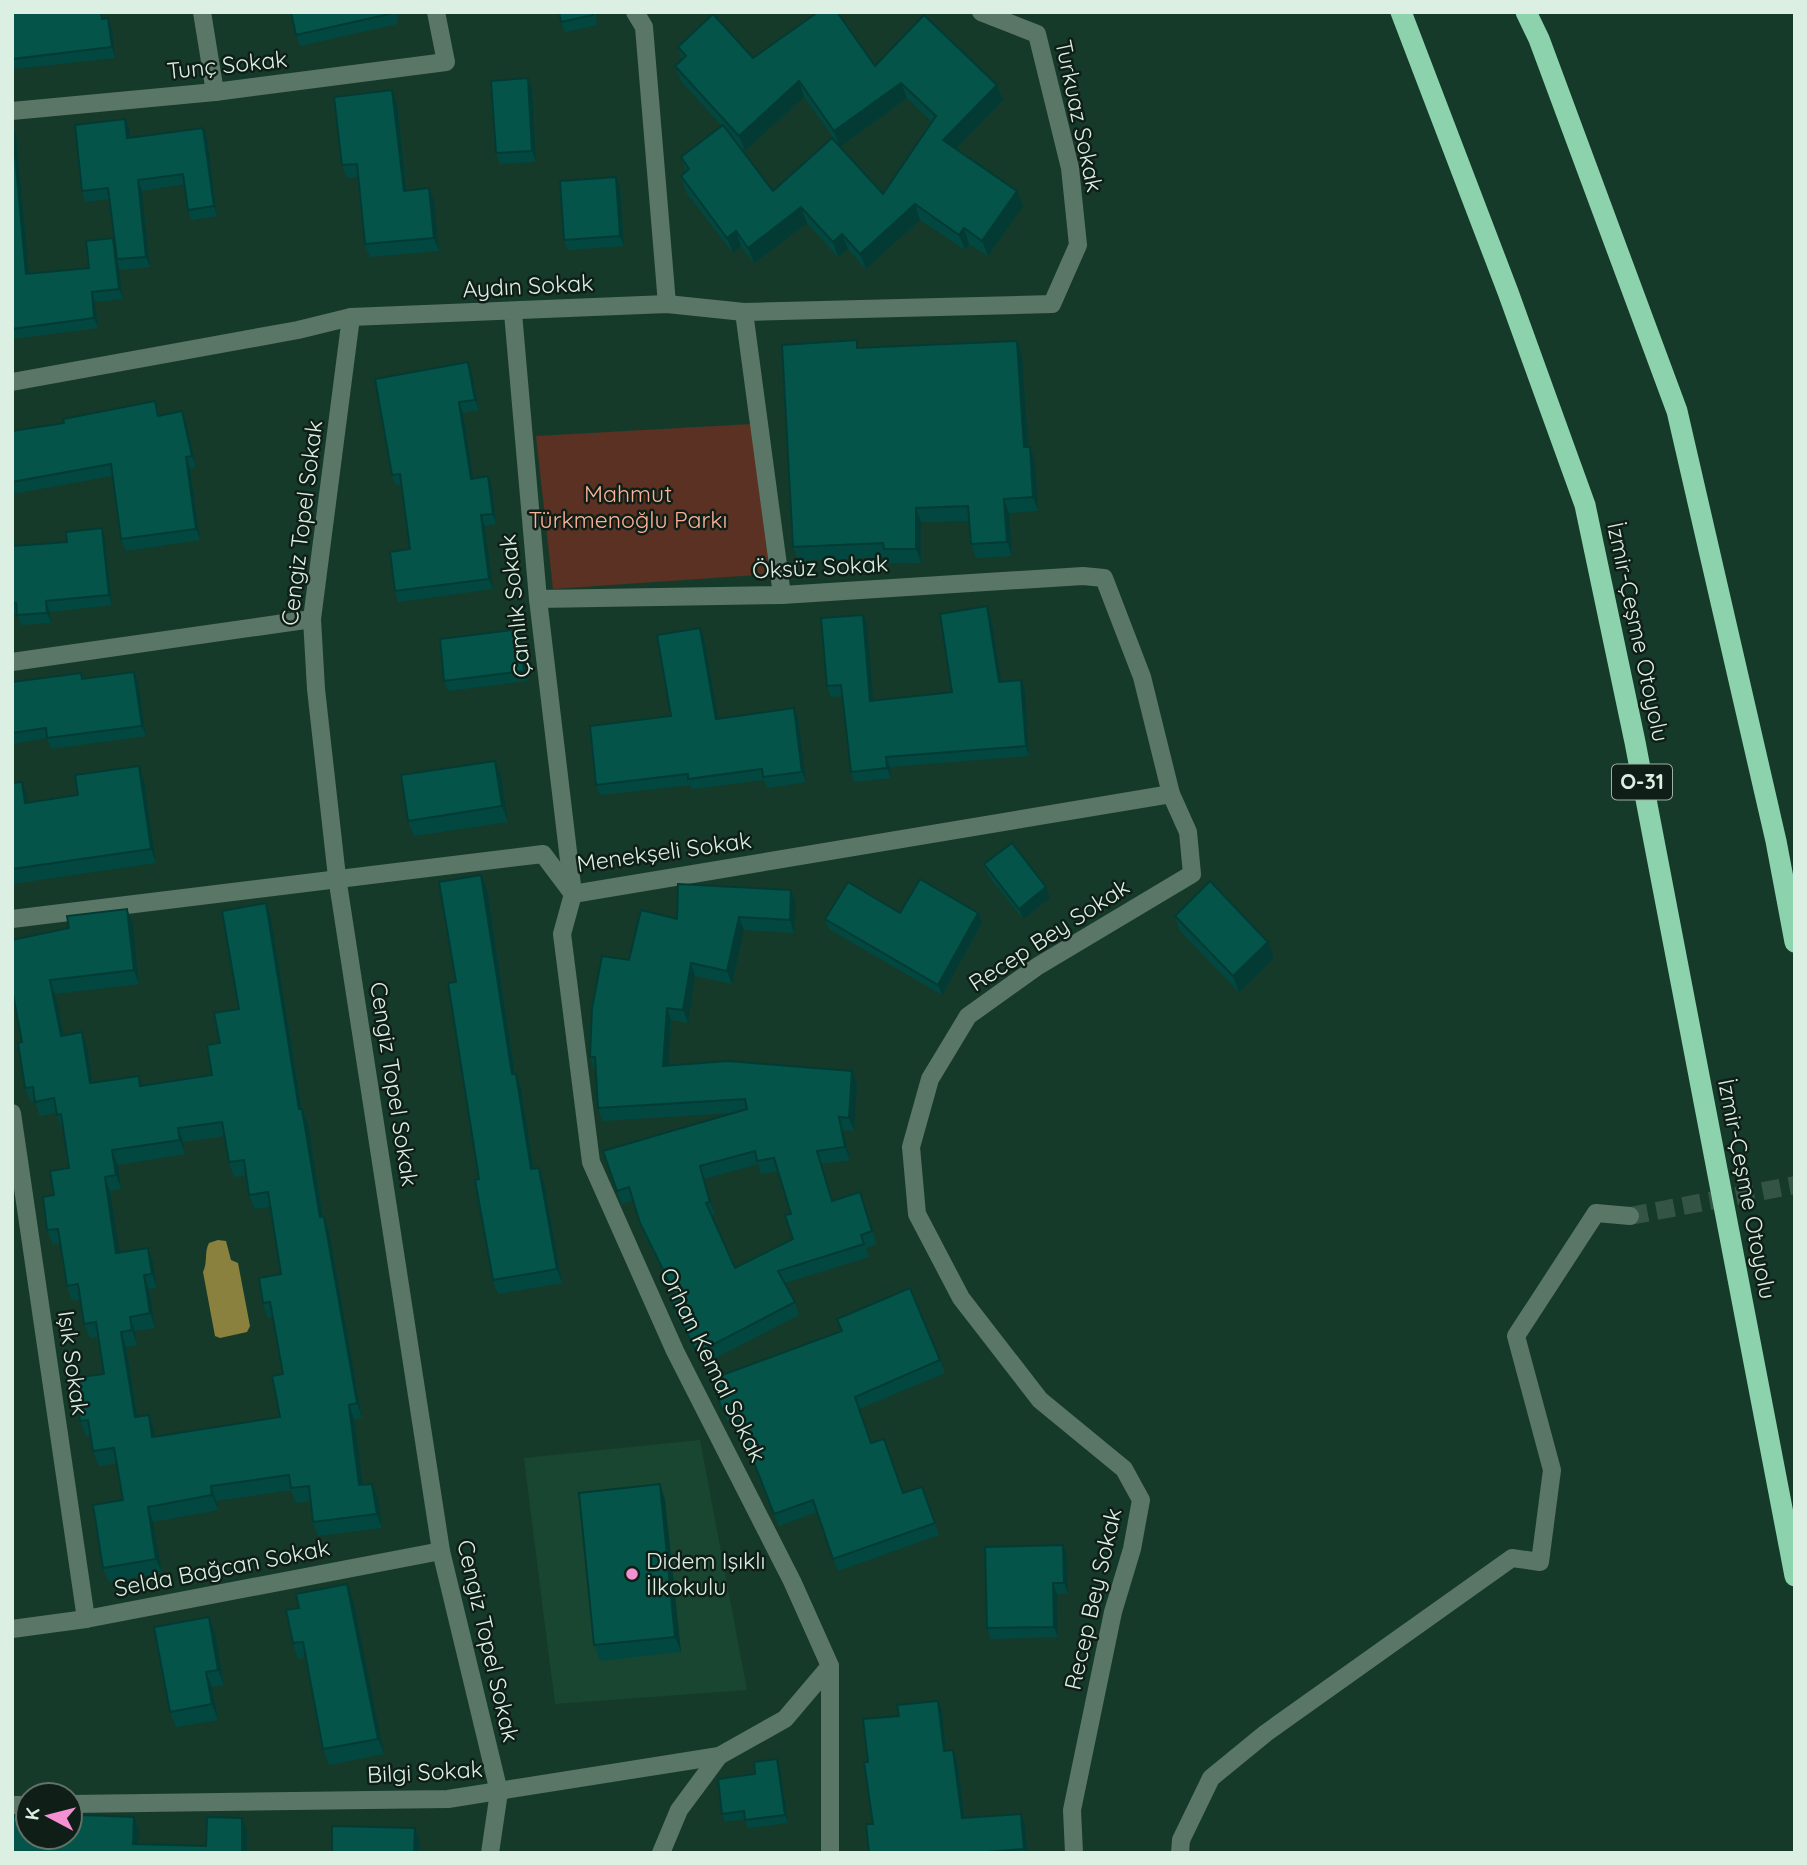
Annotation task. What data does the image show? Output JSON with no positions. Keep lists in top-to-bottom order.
{
  "streets": {
    "highway": ["İzmir-Çeşme Otoyolu", "O-31"],
    "street": [
      "Tunç Sokak",
      "Turkuaz Sokak",
      "Aydın Sokak",
      "Cengiz Topel Sokak",
      "Öksüz Sokak",
      "Çamlık Sokak",
      "Menekşeli Sokak",
      "Recep Bey Sokak",
      "Işık Sokak",
      "Orhan Kemal Sokak",
      "Selda Bağcan Sokak",
      "Bilgi Sokak"
    ]
  },
  "crossings": [
    ["Turkuaz Sokak", "Aydın Sokak"],
    ["Aydın Sokak", "Cengiz Topel Sokak"],
    ["Aydın Sokak", "Çamlık Sokak"],
    ["Cengiz Topel Sokak", "Menekşeli Sokak"],
    ["Cengiz Topel Sokak", "Selda Bağcan Sokak"],
    ["Cengiz Topel Sokak", "Bilgi Sokak"],
    ["Öksüz Sokak", "Çamlık Sokak"],
    ["Öksüz Sokak", "Recep Bey Sokak"],
    ["Çamlık Sokak", "Menekşeli Sokak"],
    ["Çamlık Sokak", "Orhan Kemal Sokak"],
    ["Menekşeli Sokak", "Recep Bey Sokak"],
    ["Menekşeli Sokak", "Orhan Kemal Sokak"],
    ["Işık Sokak", "Selda Bağcan Sokak"],
    ["Orhan Kemal Sokak", "Bilgi Sokak"]
  ],
  "parks": ["Mahmut Türkmenoğlu Parkı"],
  "places": ["Didem Işıklı İlkokulu"],
  "north": "left"
}
